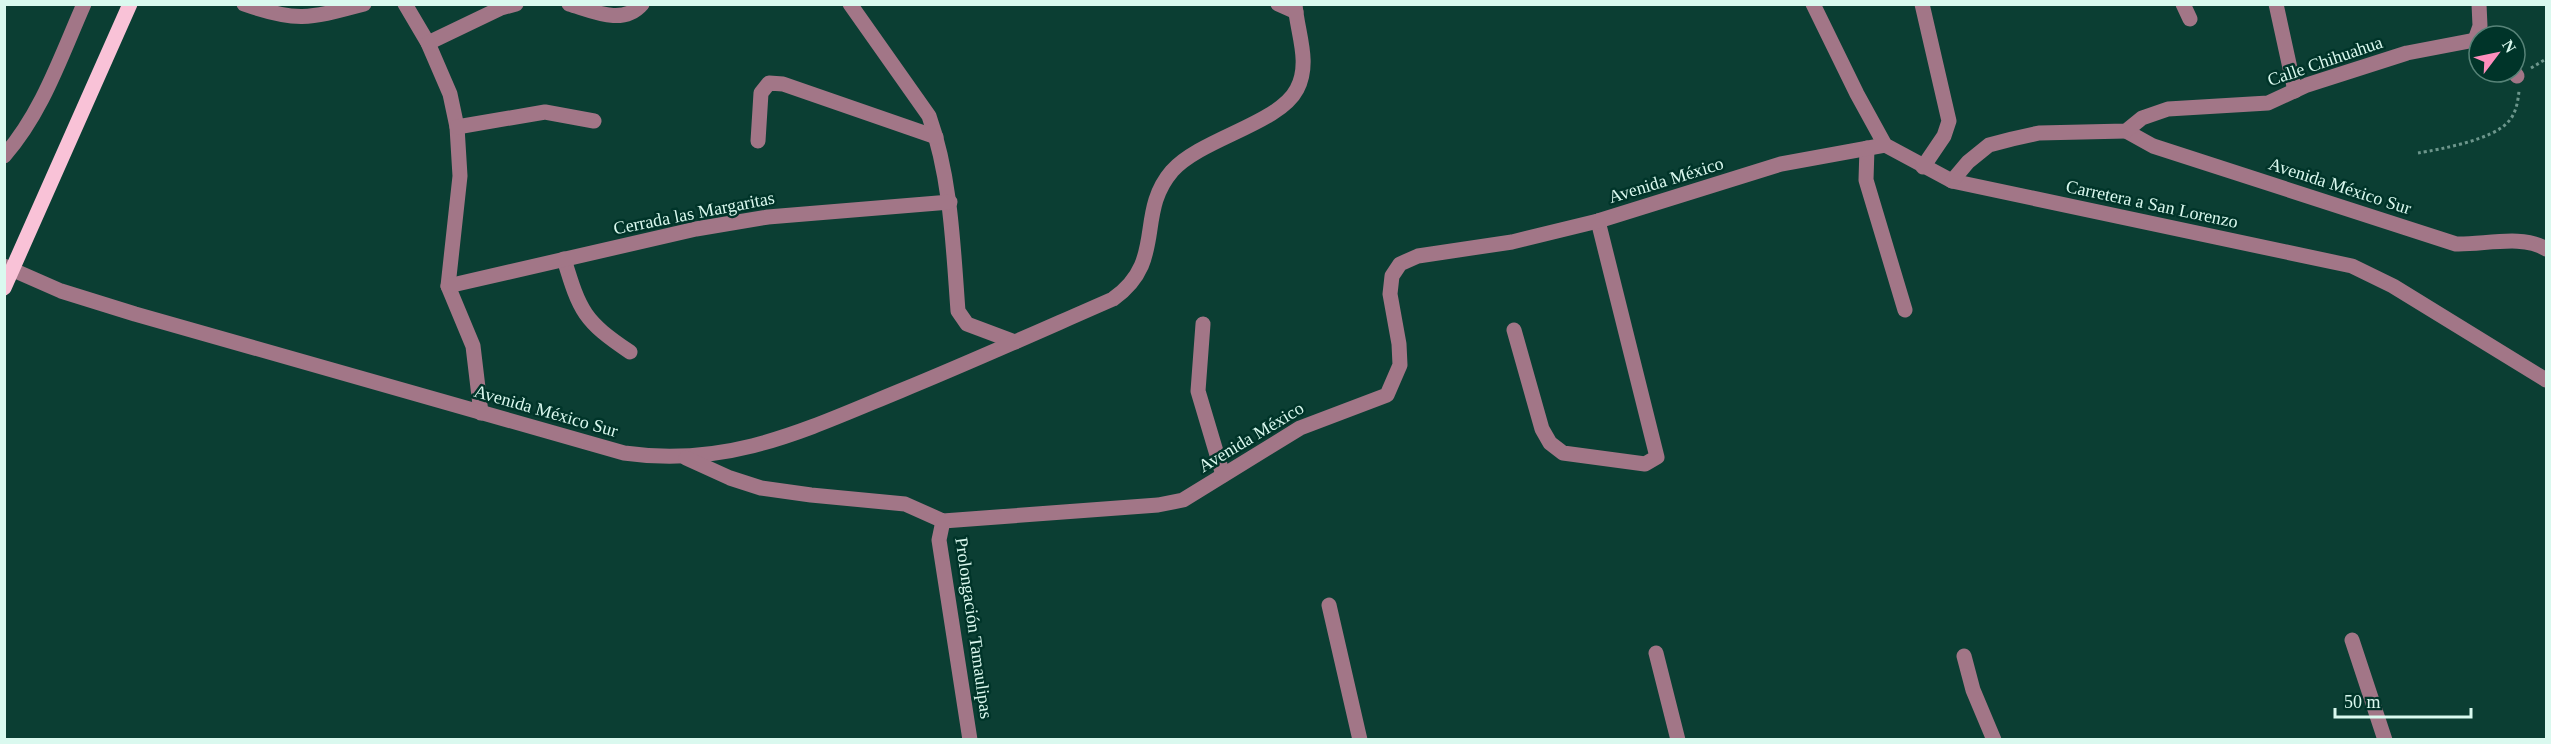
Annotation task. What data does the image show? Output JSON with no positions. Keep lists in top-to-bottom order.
{
  "streets": {
    "street": [
      "Calle Chihuahua",
      "Avenida México",
      "Avenida México Sur",
      "Carretera a San Lorenzo",
      "Cerrada las Margaritas",
      "Prolongación Tamaulipas"
    ]
  },
  "crossings": [
    ["Calle Chihuahua", "Avenida México Sur"],
    ["Avenida México", "Avenida México Sur"],
    ["Avenida México", "Carretera a San Lorenzo"],
    ["Avenida México", "Prolongación Tamaulipas"]
  ],
  "scale_bar": "50 m",
  "north": "top right"
}
